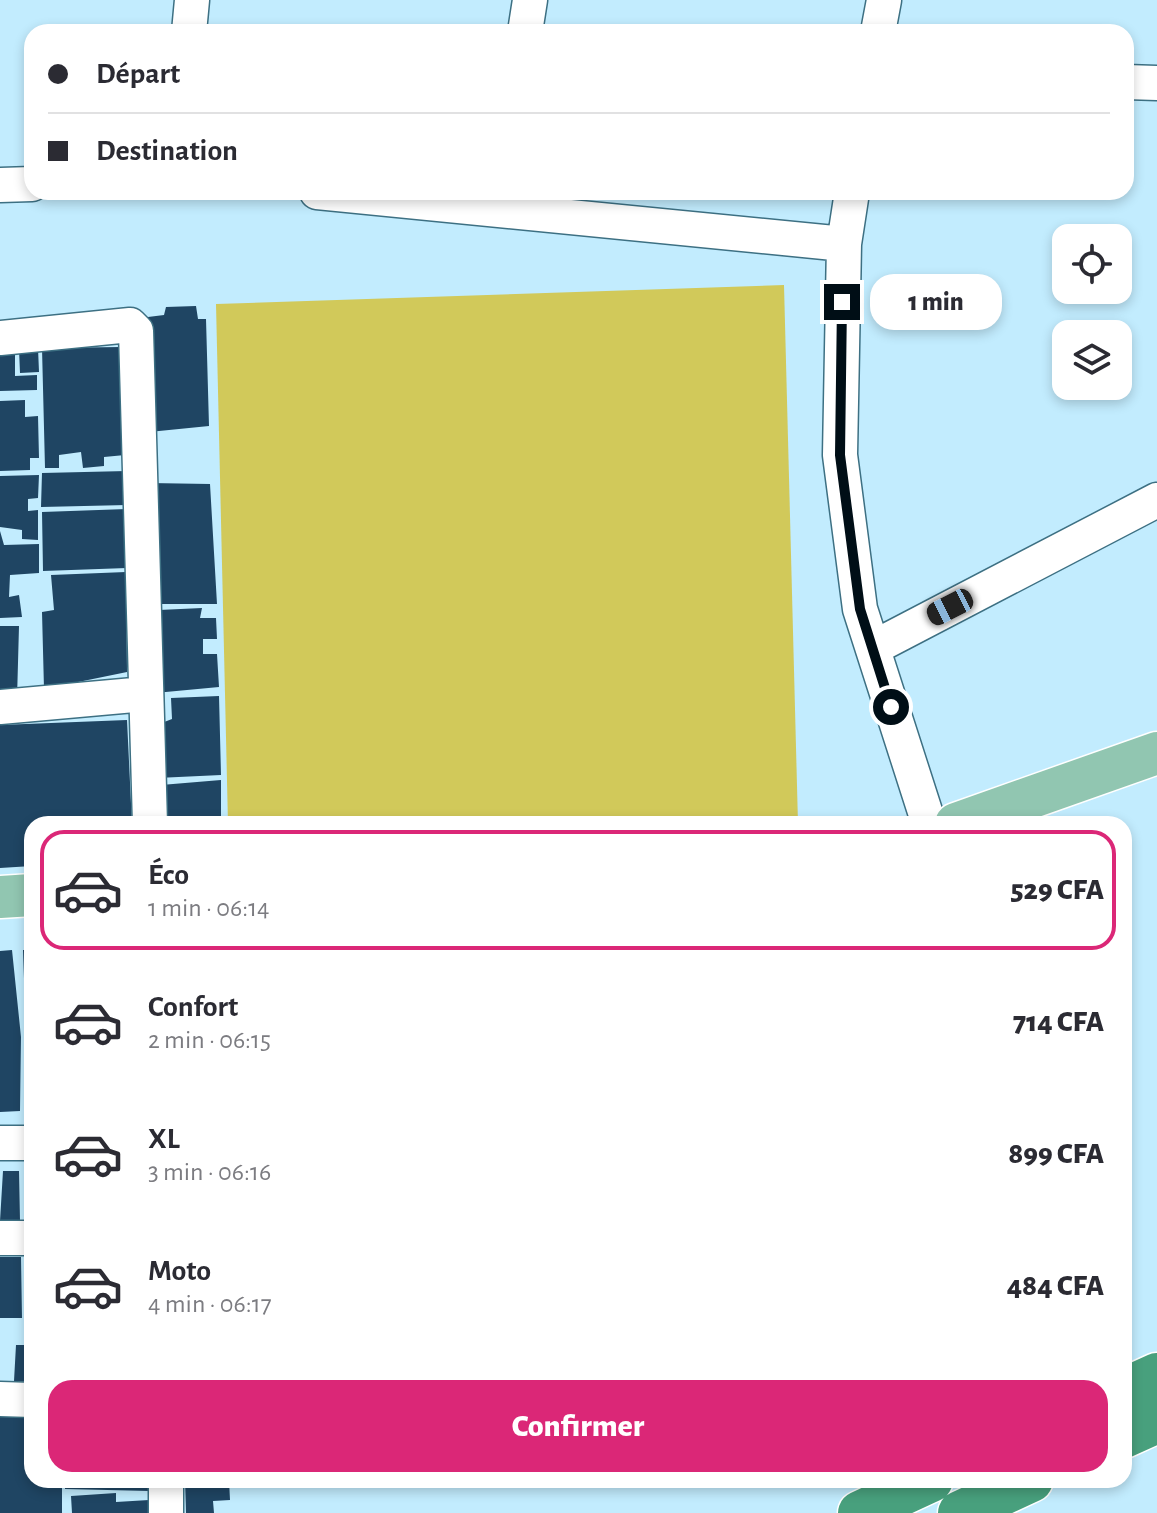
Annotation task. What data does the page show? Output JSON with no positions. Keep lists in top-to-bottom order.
{
  "page": {
    "banner": ["Départ", "Destination"],
    "bubble": "1 min",
    "list": [
      {
        "name": "Éco",
        "note": "1 min · 06:14",
        "value": "529 CFA"
      },
      {
        "name": "Confort",
        "note": "2 min · 06:15",
        "value": "714 CFA"
      },
      {
        "name": "XL",
        "note": "3 min · 06:16",
        "value": "899 CFA"
      },
      {
        "name": "Moto",
        "note": "4 min · 06:17",
        "value": "484 CFA"
      }
    ],
    "buttons": "Confirmer"
  }
}
